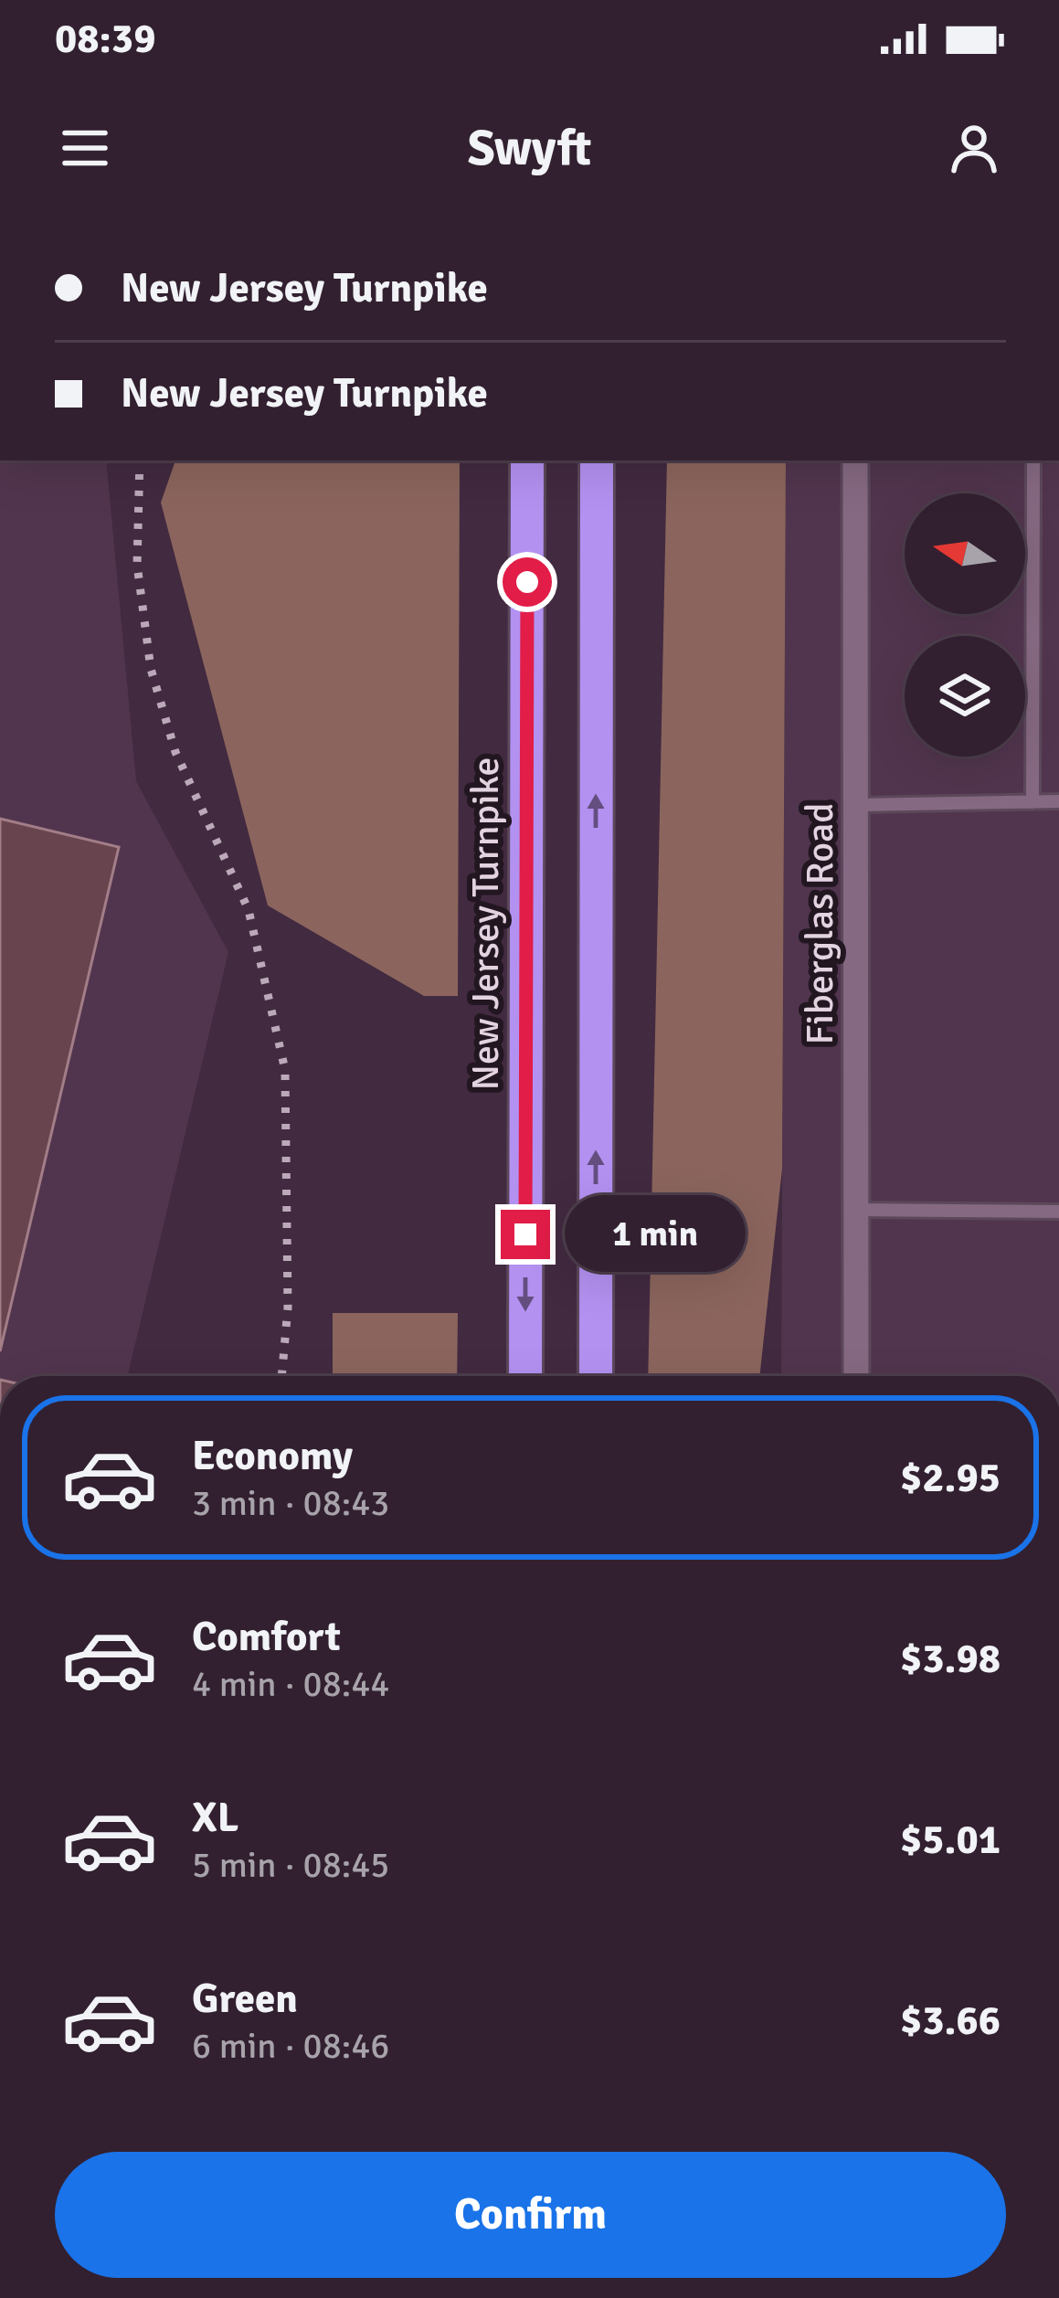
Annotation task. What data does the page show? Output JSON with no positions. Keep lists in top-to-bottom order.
{
  "streets": {
    "highway": ["New Jersey Turnpike"],
    "street": ["Fiberglas Road"]
  },
  "north": "left",
  "page": {
    "status": "08:39",
    "header": "Swyft",
    "banner": ["New Jersey Turnpike", "New Jersey Turnpike"],
    "bubble": "1 min",
    "list": [
      {
        "name": "Economy",
        "note": "3 min · 08:43",
        "value": "$2.95"
      },
      {
        "name": "Comfort",
        "note": "4 min · 08:44",
        "value": "$3.98"
      },
      {
        "name": "XL",
        "note": "5 min · 08:45",
        "value": "$5.01"
      },
      {
        "name": "Green",
        "note": "6 min · 08:46",
        "value": "$3.66"
      }
    ],
    "buttons": "Confirm"
  }
}
